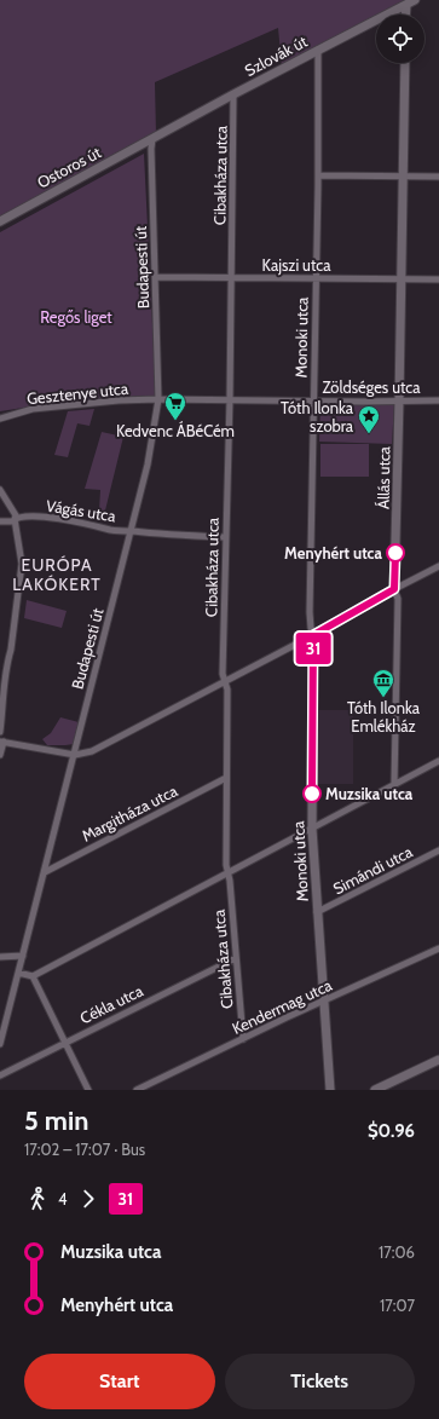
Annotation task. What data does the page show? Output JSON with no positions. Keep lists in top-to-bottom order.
{
  "streets": {
    "street": [
      "Szlovák út",
      "Ostoros út",
      "Cibakháza utca",
      "Kajszi utca",
      "Budapesti út",
      "Monoki utca",
      "Zöldséges utca",
      "Gesztenye utca",
      "Állás utca",
      "Vágás utca",
      "Margitháza utca",
      "Simándi utca",
      "Cékla utca",
      "Kendermag utca"
    ]
  },
  "crossings": [
    ["Szlovák út", "Ostoros út"],
    ["Szlovák út", "Cibakháza utca"],
    ["Szlovák út", "Budapesti út"],
    ["Szlovák út", "Monoki utca"],
    ["Ostoros út", "Budapesti út"],
    ["Cibakháza utca", "Kajszi utca"],
    ["Cibakháza utca", "Zöldséges utca"],
    ["Cibakháza utca", "Vágás utca"],
    ["Cibakháza utca", "Margitháza utca"],
    ["Cibakháza utca", "Cékla utca"],
    ["Cibakháza utca", "Kendermag utca"],
    ["Kajszi utca", "Budapesti út"],
    ["Kajszi utca", "Monoki utca"],
    ["Kajszi utca", "Állás utca"],
    ["Budapesti út", "Zöldséges utca"],
    ["Budapesti út", "Gesztenye utca"],
    ["Budapesti út", "Vágás utca"],
    ["Budapesti út", "Margitháza utca"],
    ["Monoki utca", "Zöldséges utca"],
    ["Monoki utca", "Simándi utca"],
    ["Monoki utca", "Kendermag utca"],
    ["Zöldséges utca", "Gesztenye utca"],
    ["Zöldséges utca", "Állás utca"]
  ],
  "districts": ["EURÓPA LAKÓKERT"],
  "parks": ["Regős liget"],
  "places": {
    "supermarket": ["Kedvenc ÁBéCém"],
    "place": ["Tóth Ilonka szobra"],
    "other": ["Menyhért utca", "Muzsika utca"],
    "museum": ["Tóth Ilonka Emlékház"]
  },
  "lines": ["bus line 31"],
  "page": {
    "on_map": "31",
    "heading": ["5 min", "17:02 – 17:07 · Bus", "$0.96"],
    "legs": ["4", "31"],
    "list": [
      {
        "name": "Muzsika utca",
        "value": "17:06"
      },
      {
        "name": "Menyhért utca",
        "value": "17:07"
      }
    ],
    "buttons": ["Start", "Tickets"]
  }
}
